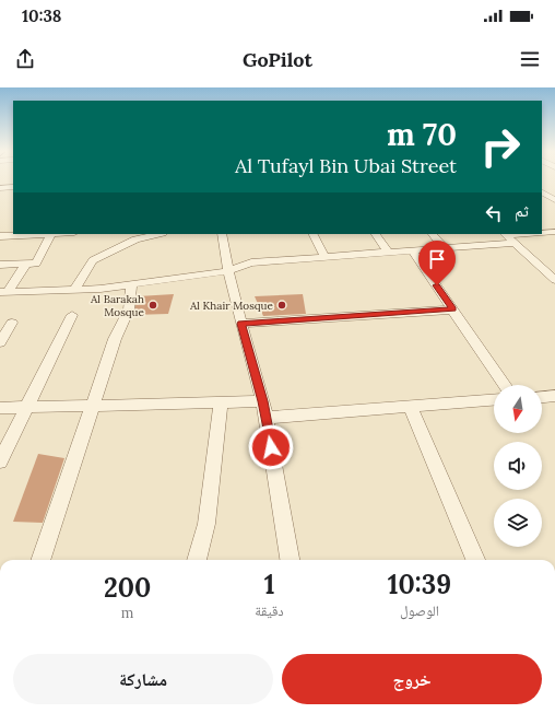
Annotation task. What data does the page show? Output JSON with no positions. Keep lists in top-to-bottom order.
{
  "places": ["Al Barakah Mosque", "Al Khair Mosque"],
  "north": "bottom",
  "page": {
    "status": "10:38",
    "header": "GoPilot",
    "turn": ["70 m", "Al Tufayl Bin Ubai Street"],
    "then": "ثم",
    "eta": [
      "10:39",
      "الوصول",
      "1",
      "دقيقة",
      "200",
      "m"
    ],
    "buttons": ["خروج", "مشاركة"]
  }
}
